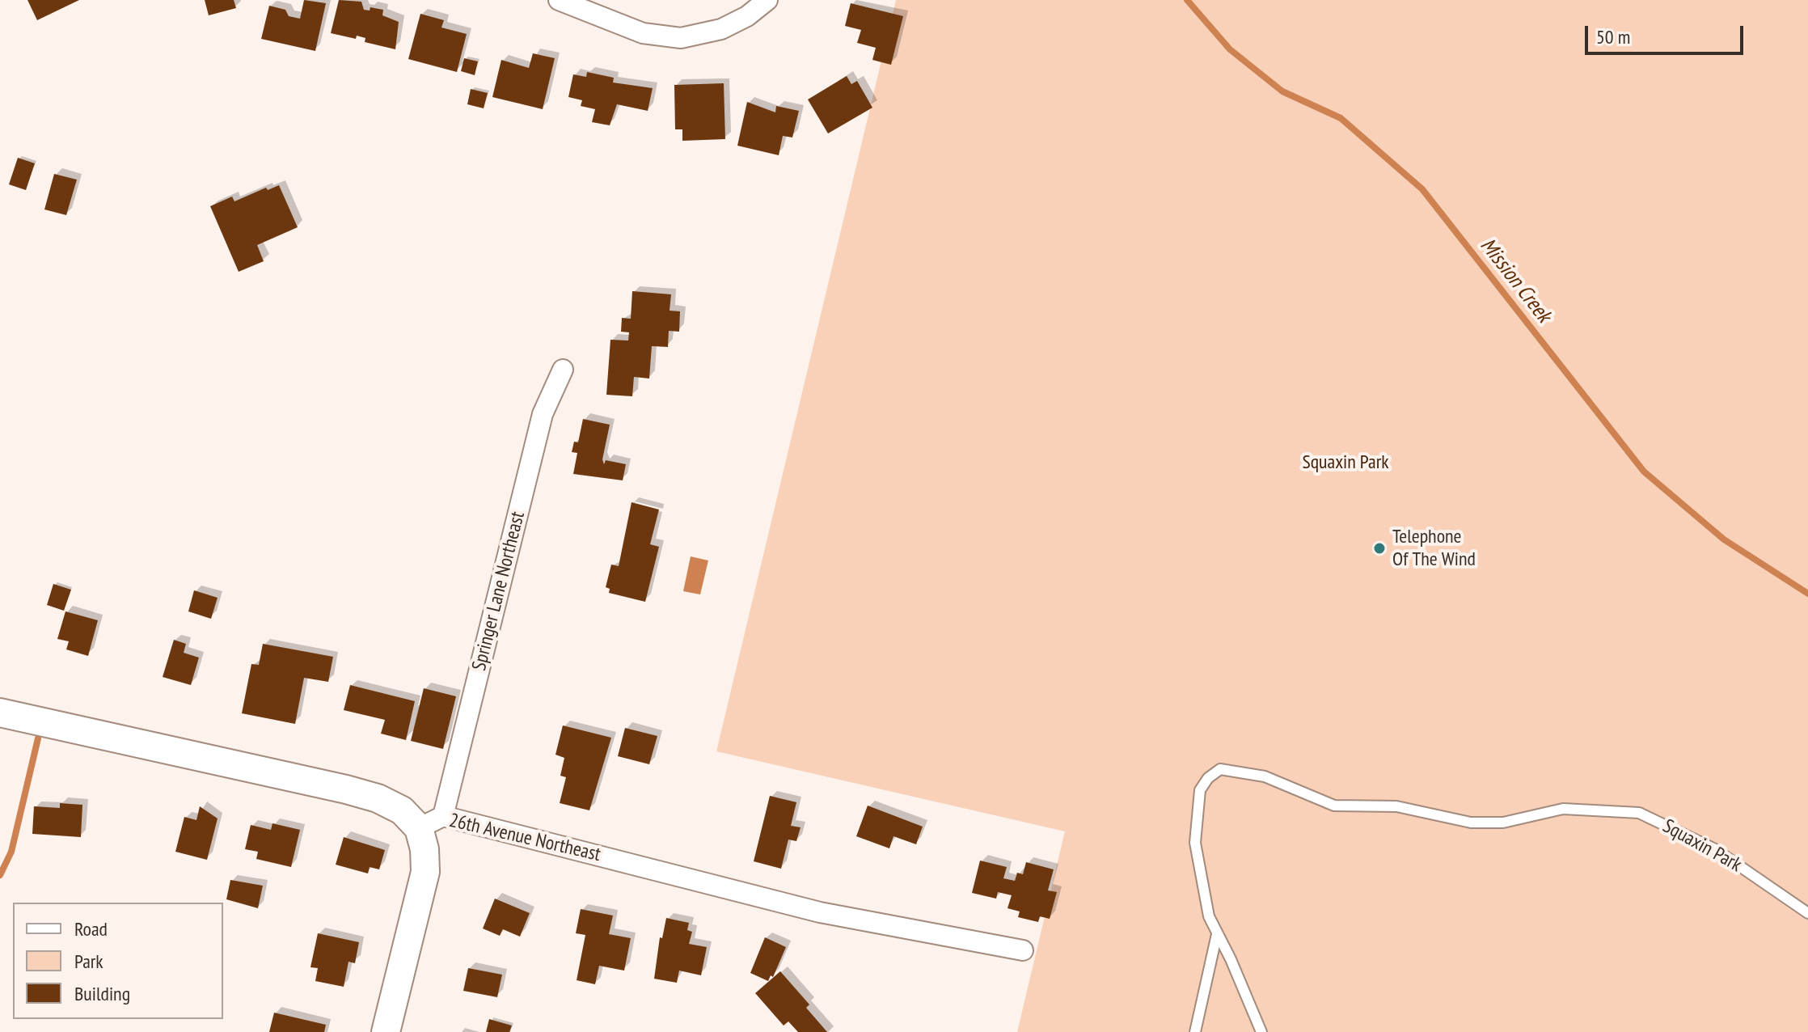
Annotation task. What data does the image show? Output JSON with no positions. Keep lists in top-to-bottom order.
{
  "streets": {
    "street": ["Springer Lane Northeast", "26th Avenue Northeast"],
    "lane": ["Squaxin Park"]
  },
  "crossings": [
    ["Springer Lane Northeast", "26th Avenue Northeast"]
  ],
  "water": ["Mission Creek"],
  "parks": ["Squaxin Park"],
  "places": ["Telephone Of The Wind"],
  "legend": ["Road", "Park", "Building"],
  "scale_bar": "50 m"
}
